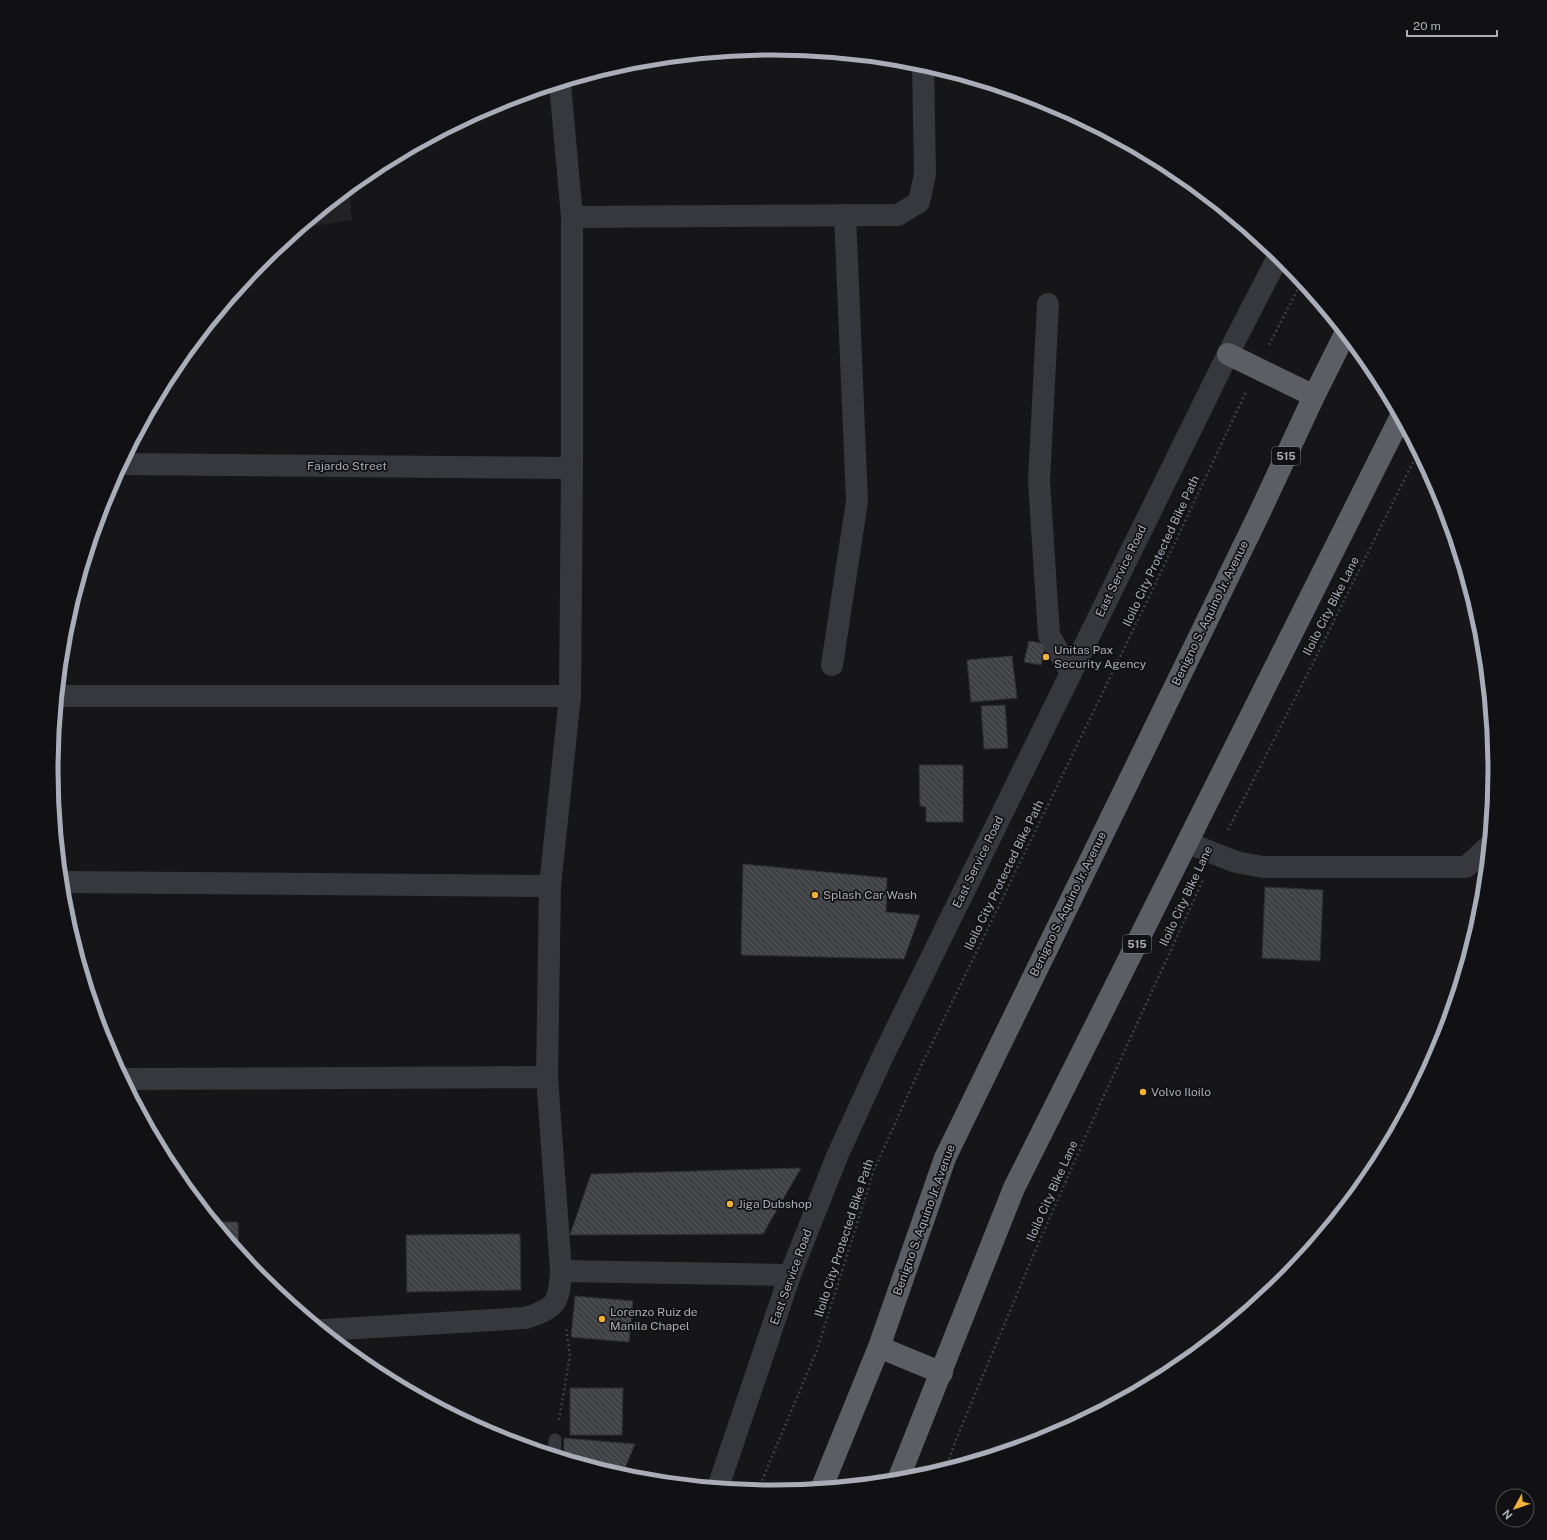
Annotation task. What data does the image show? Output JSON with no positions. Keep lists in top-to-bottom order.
{
  "streets": {
    "highway": ["515", "Benigno S. Aquino Jr. Avenue"],
    "street": ["Fajardo Street", "East Service Road"],
    "path": ["Iloilo City Protected Bike Path", "Iloilo City Bike Lane"]
  },
  "places": [
    "Unitas Pax Security Agency",
    "Splash Car Wash",
    "Volvo Iloilo",
    "Jiga Dubshop",
    "Lorenzo Ruiz de Manila Chapel"
  ],
  "scale_bar": "20 m",
  "north": "bottom left"
}
